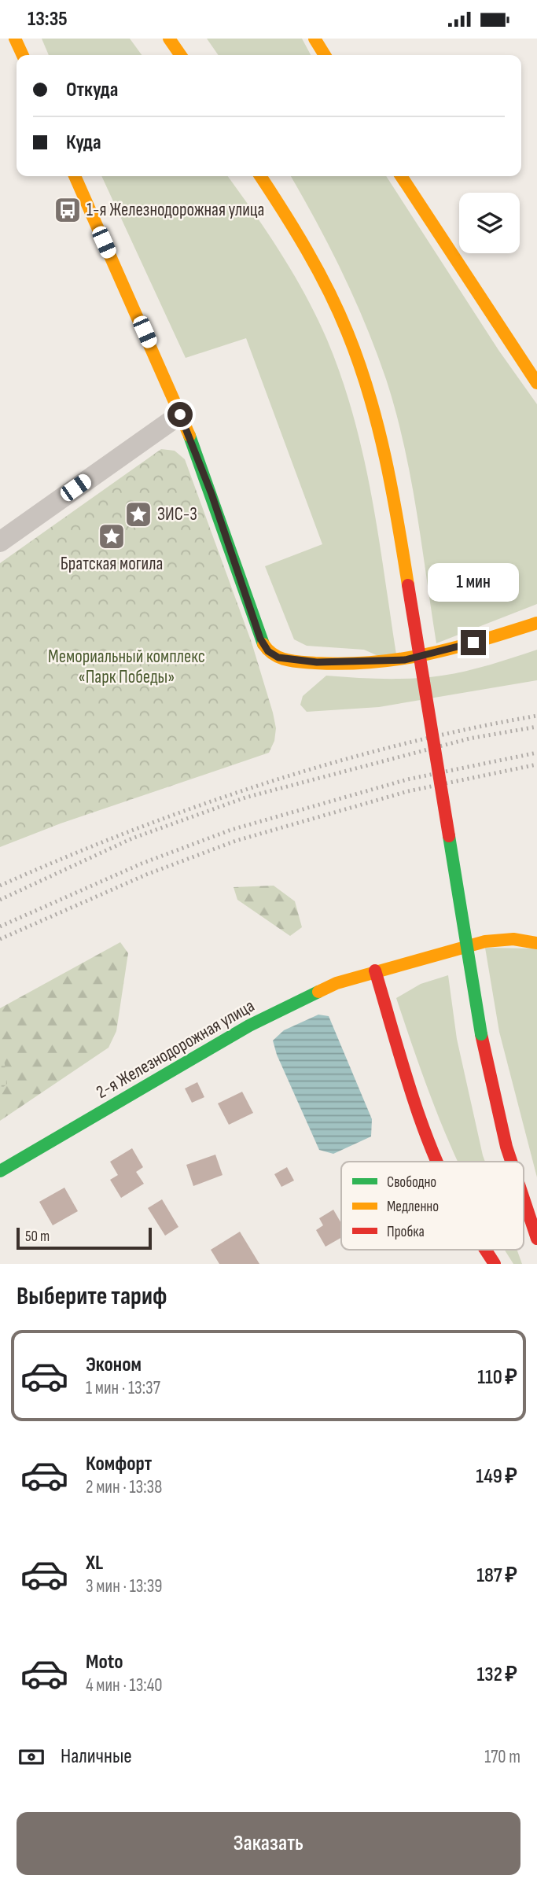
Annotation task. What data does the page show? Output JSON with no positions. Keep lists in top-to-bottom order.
{
  "streets": {
    "street": ["2-я Железнодорожная улица"]
  },
  "parks": ["Мемориальный комплекс «Парк Победы»"],
  "places": {
    "bus stop": ["1-я Железнодорожная улица"],
    "place": ["ЗИС-3", "Братская могила"]
  },
  "legend": ["Свободно", "Медленно", "Пробка"],
  "scale_bar": "50 m",
  "page": {
    "status": "13:35",
    "banner": ["Откуда", "Куда"],
    "bubble": "1 мин",
    "scale": "50 m",
    "heading": "Выберите тариф",
    "list": [
      {
        "name": "Эконом",
        "note": "1 мин · 13:37",
        "value": "110 ₽"
      },
      {
        "name": "Комфорт",
        "note": "2 мин · 13:38",
        "value": "149 ₽"
      },
      {
        "name": "XL",
        "note": "3 мин · 13:39",
        "value": "187 ₽"
      },
      {
        "name": "Moto",
        "note": "4 мин · 13:40",
        "value": "132 ₽"
      }
    ],
    "pay": ["Наличные", "170 m"],
    "buttons": "Заказать"
  }
}
